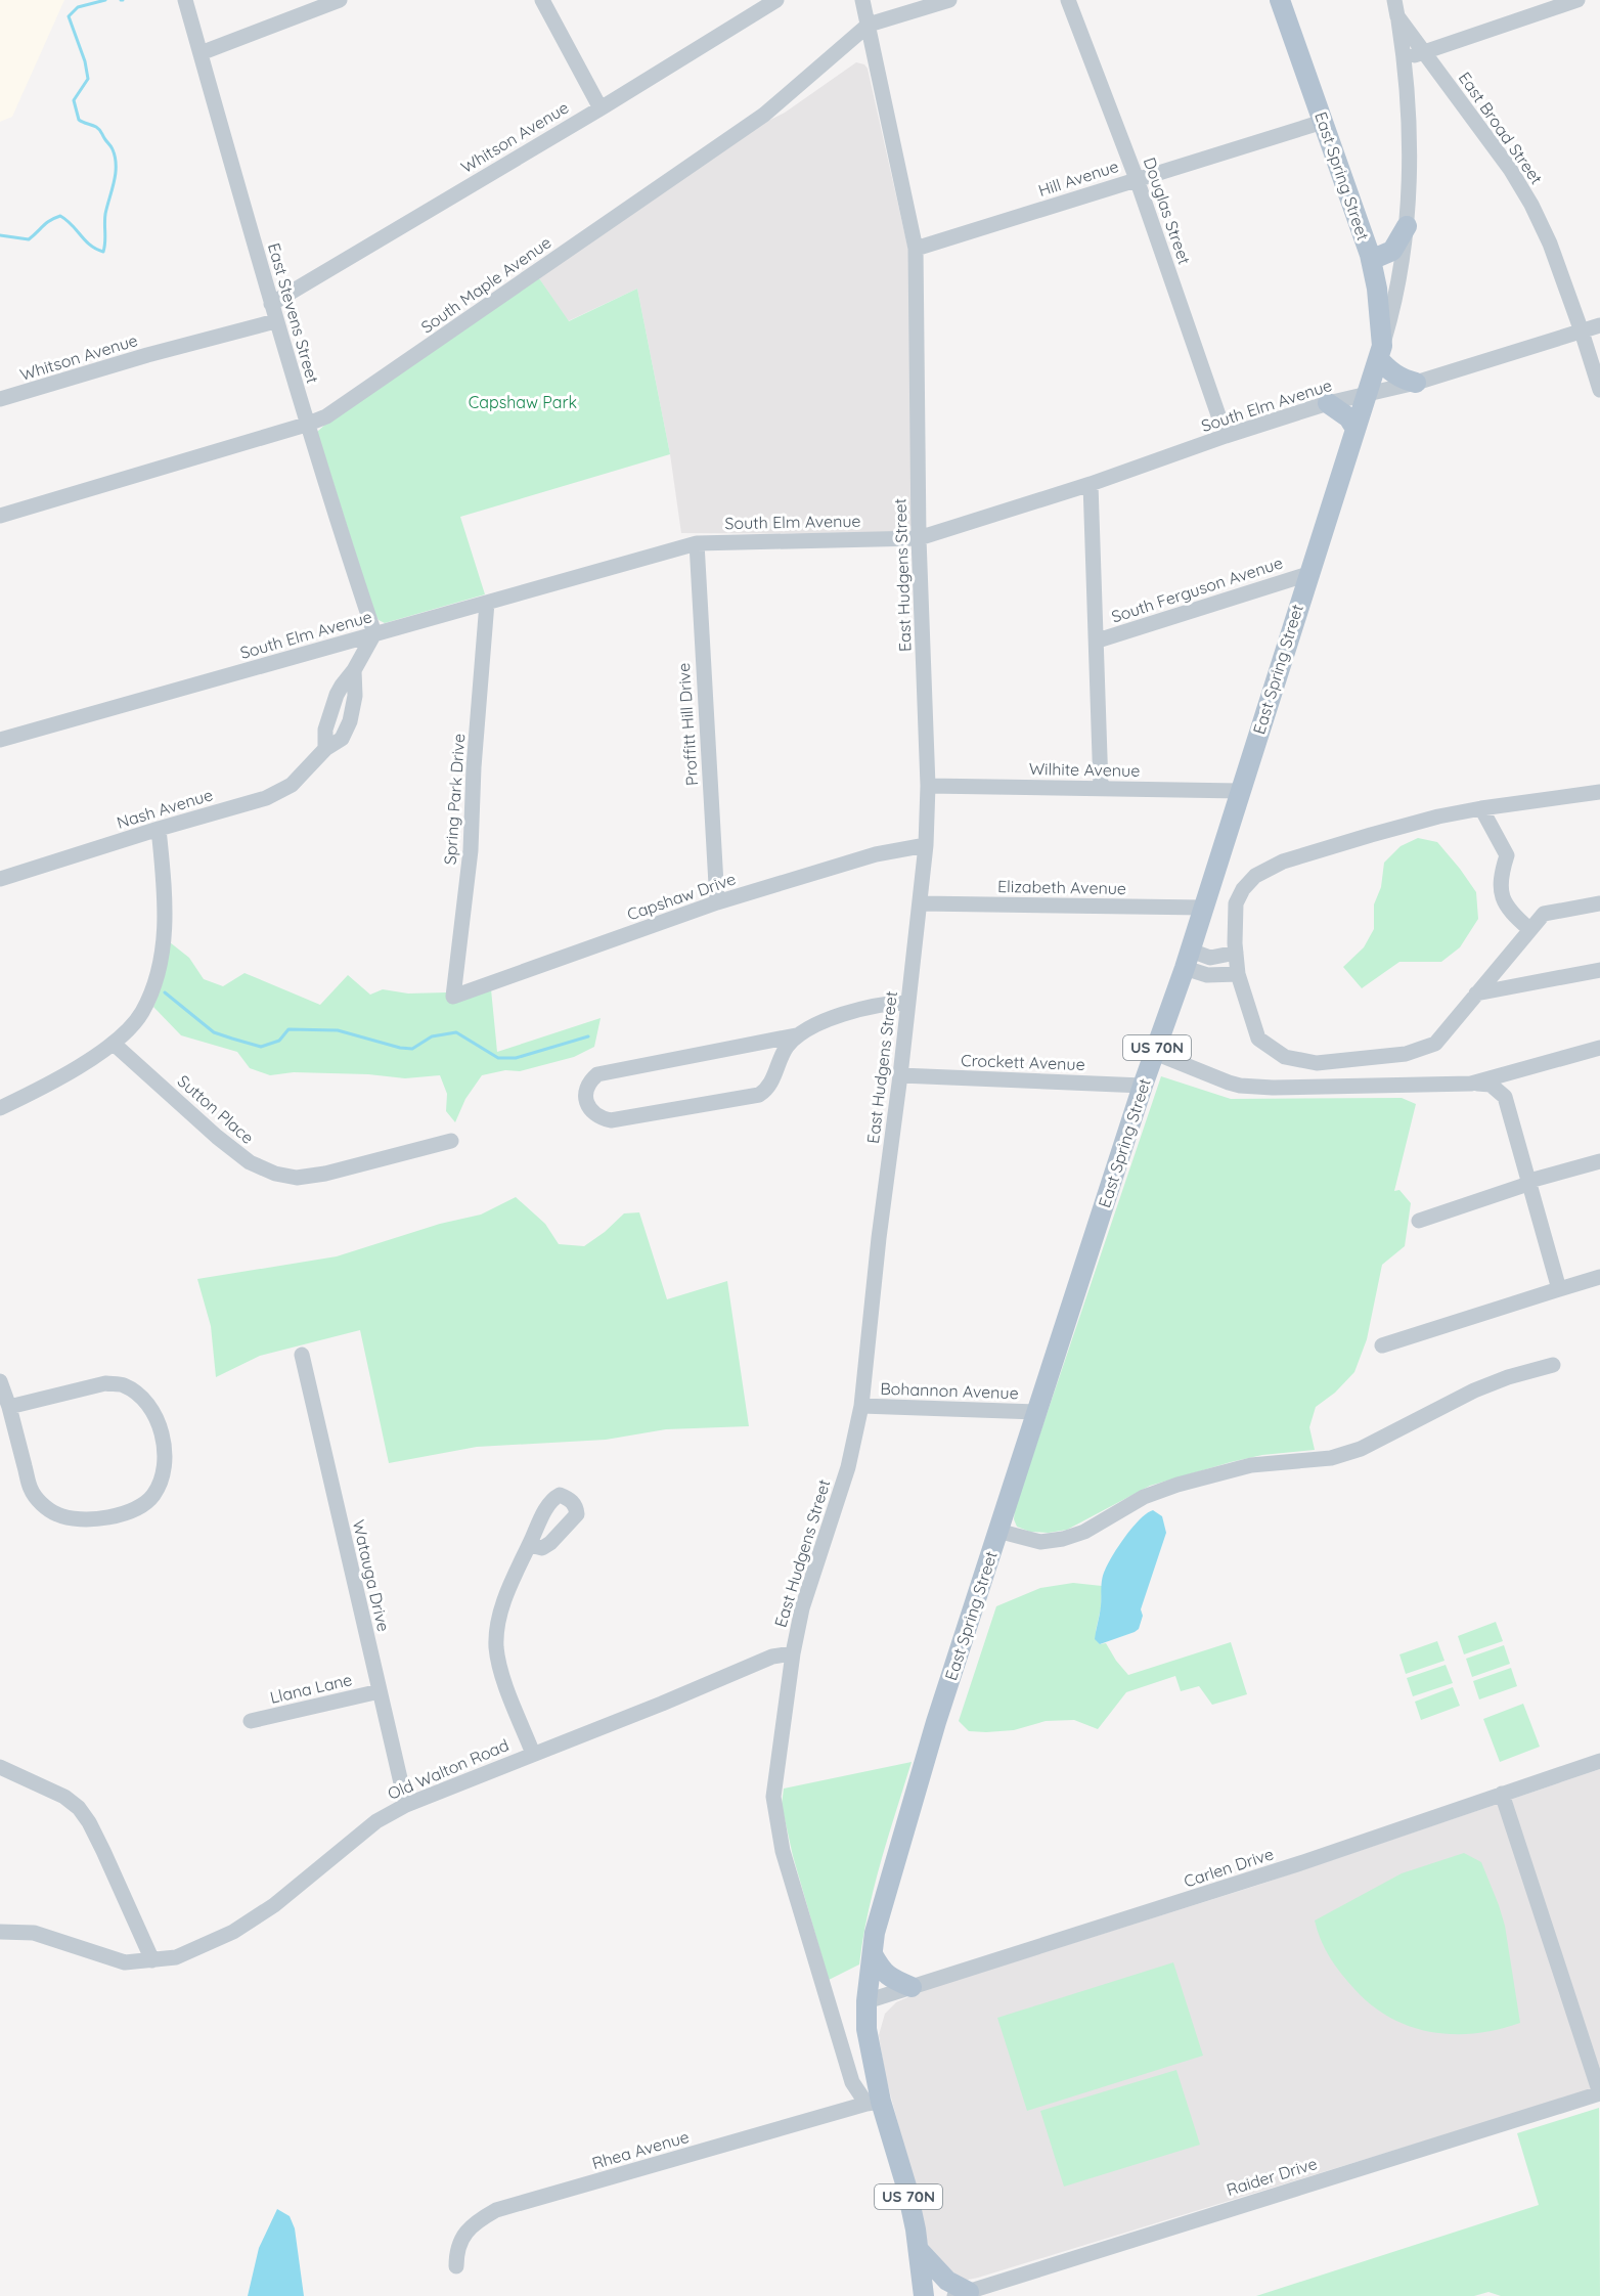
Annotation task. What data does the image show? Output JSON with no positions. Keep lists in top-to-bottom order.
{
  "streets": {
    "main road": ["East Spring Street", "US 70N"],
    "street": [
      "East Broad Street",
      "Whitson Avenue",
      "Hill Avenue",
      "Douglas Street",
      "South Maple Avenue",
      "East Stevens Street",
      "South Elm Avenue",
      "East Hudgens Street",
      "South Ferguson Avenue",
      "Proffitt Hill Drive",
      "Wilhite Avenue",
      "Spring Park Drive",
      "Nash Avenue",
      "Elizabeth Avenue",
      "Capshaw Drive",
      "Crockett Avenue",
      "Sutton Place",
      "Bohannon Avenue",
      "Watauga Drive",
      "Llana Lane",
      "Old Walton Road",
      "Carlen Drive",
      "Rhea Avenue",
      "Raider Drive"
    ]
  },
  "crossings": [
    ["East Broad Street", "South Elm Avenue"],
    ["Whitson Avenue", "East Stevens Street"],
    ["East Spring Street", "Hill Avenue"],
    ["East Spring Street", "South Elm Avenue"],
    ["East Spring Street", "East Hudgens Street"],
    ["East Spring Street", "South Ferguson Avenue"],
    ["East Spring Street", "Wilhite Avenue"],
    ["East Spring Street", "Elizabeth Avenue"],
    ["East Spring Street", "Crockett Avenue"],
    ["East Spring Street", "Bohannon Avenue"],
    ["East Spring Street", "Carlen Drive"],
    ["East Spring Street", "Rhea Avenue"],
    ["Hill Avenue", "Douglas Street"],
    ["Hill Avenue", "East Hudgens Street"],
    ["Douglas Street", "South Elm Avenue"],
    ["South Maple Avenue", "East Stevens Street"],
    ["South Maple Avenue", "East Hudgens Street"],
    ["East Stevens Street", "South Elm Avenue"],
    ["East Stevens Street", "Nash Avenue"],
    ["South Elm Avenue", "East Hudgens Street"],
    ["South Elm Avenue", "Proffitt Hill Drive"],
    ["South Elm Avenue", "Spring Park Drive"],
    ["South Elm Avenue", "Nash Avenue"],
    ["East Hudgens Street", "Wilhite Avenue"],
    ["East Hudgens Street", "Elizabeth Avenue"],
    ["East Hudgens Street", "Capshaw Drive"],
    ["East Hudgens Street", "Crockett Avenue"],
    ["East Hudgens Street", "Bohannon Avenue"],
    ["East Hudgens Street", "Old Walton Road"],
    ["East Hudgens Street", "Rhea Avenue"],
    ["Proffitt Hill Drive", "Capshaw Drive"],
    ["Spring Park Drive", "Capshaw Drive"],
    ["Watauga Drive", "Llana Lane"],
    ["Watauga Drive", "Old Walton Road"]
  ],
  "parks": ["Capshaw Park"]
}
